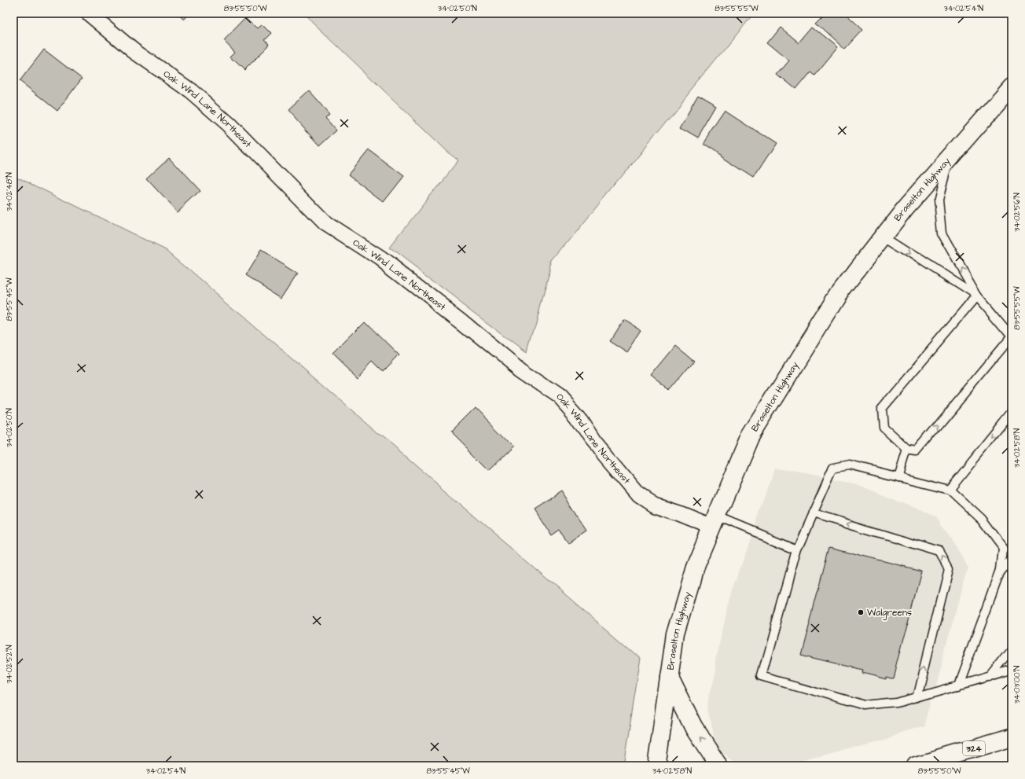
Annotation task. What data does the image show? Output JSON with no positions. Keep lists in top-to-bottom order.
{
  "streets": {
    "main road": ["Braselton Highway", "324"],
    "street": ["Oak Wind Lane Northeast"]
  },
  "crossings": [
    ["Oak Wind Lane Northeast", "Braselton Highway"]
  ],
  "places": ["Walgreens"],
  "coordinates": [
    "83°55'50\"W",
    "34°02'50\"N",
    "83°55'55\"W",
    "34°02'54\"N",
    "34°02'48\"N",
    "34°02'56\"N",
    "83°55'45\"W",
    "34°02'58\"N",
    "34°02'52\"N",
    "34°03'00\"N"
  ]
}
